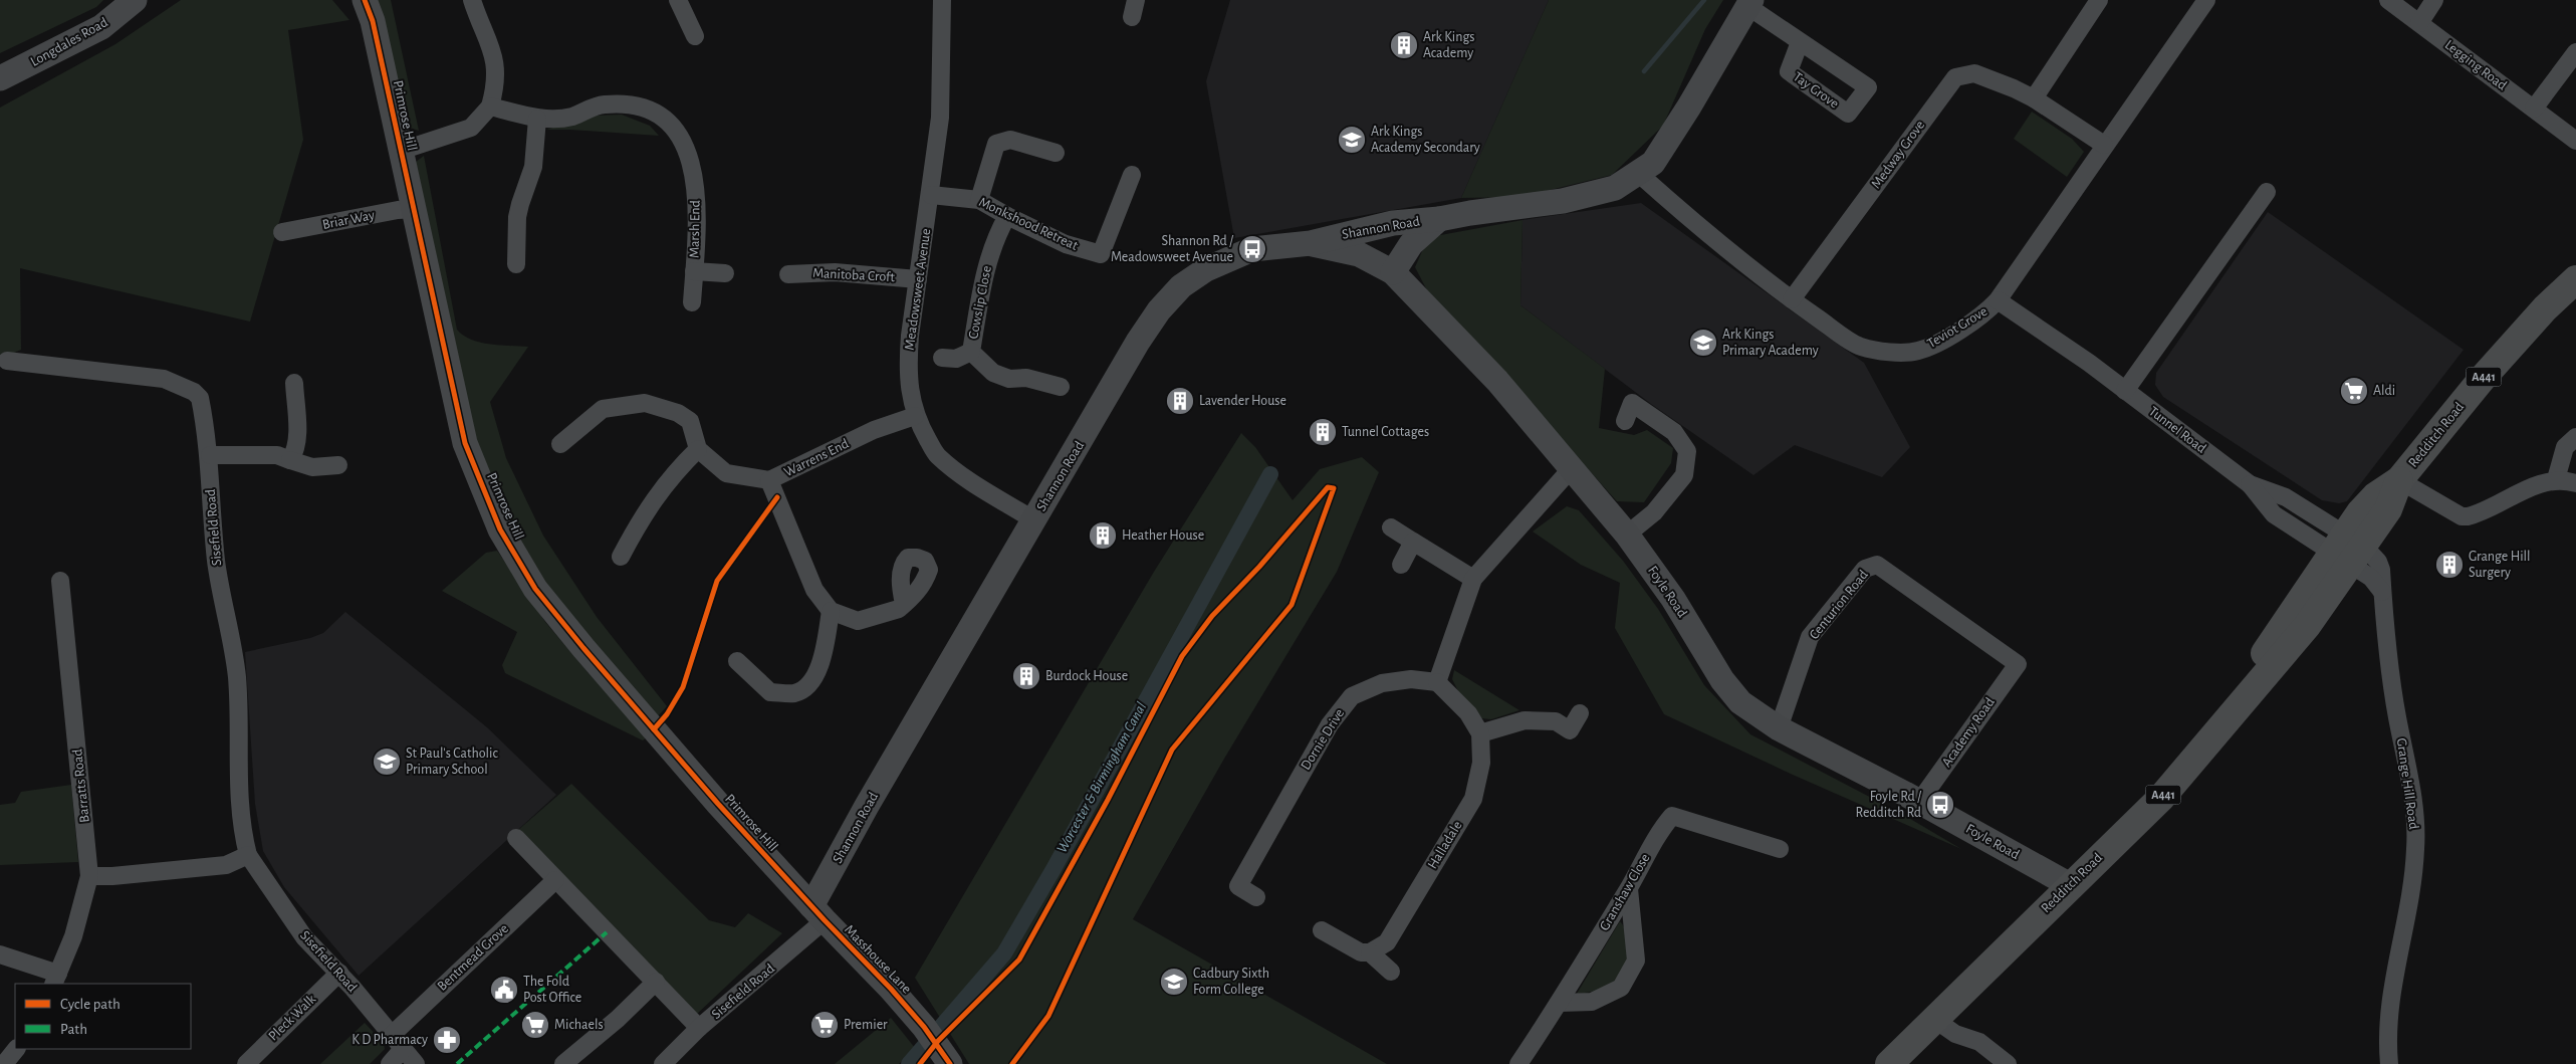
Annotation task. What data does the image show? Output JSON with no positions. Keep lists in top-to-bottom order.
{
  "streets": {
    "highway": ["A441", "Redditch Road"],
    "street": [
      "Longdales Road",
      "Legging Road",
      "Primrose Hill",
      "Medway Grove",
      "Briar Way",
      "Monkshood Retreat",
      "Shannon Road",
      "Marsh End",
      "Manitoba Croft",
      "Meadowsweet Avenue",
      "Cowslip Close",
      "Teviot Grove",
      "Tunnel Road",
      "Warrens End",
      "Sisefield Road",
      "Foyle Road",
      "Centurion Road",
      "Academy Road",
      "Dornie Drive",
      "Grange Hill Road",
      "Barratts Road",
      "Halladale",
      "Granshaw Close",
      "Bentmead Grove",
      "Masshouse Lane",
      "Pleck Walk"
    ]
  },
  "crossings": [
    ["Primrose Hill", "Briar Way"],
    ["Primrose Hill", "Shannon Road"],
    ["Primrose Hill", "Sisefield Road"],
    ["Primrose Hill", "Masshouse Lane"],
    ["Medway Grove", "Teviot Grove"],
    ["Monkshood Retreat", "Meadowsweet Avenue"],
    ["Monkshood Retreat", "Cowslip Close"],
    ["Shannon Road", "Meadowsweet Avenue"],
    ["Shannon Road", "Teviot Grove"],
    ["Shannon Road", "Sisefield Road"],
    ["Shannon Road", "Foyle Road"],
    ["Shannon Road", "Masshouse Lane"],
    ["Manitoba Croft", "Meadowsweet Avenue"],
    ["Meadowsweet Avenue", "Warrens End"],
    ["Teviot Grove", "Tunnel Road"],
    ["Tunnel Road", "Redditch Road"],
    ["Tunnel Road", "Grange Hill Road"],
    ["Redditch Road", "Foyle Road"],
    ["Redditch Road", "Grange Hill Road"],
    ["Sisefield Road", "Bentmead Grove"],
    ["Sisefield Road", "Masshouse Lane"],
    ["Sisefield Road", "Pleck Walk"],
    ["Foyle Road", "Centurion Road"],
    ["Foyle Road", "Academy Road"],
    ["Centurion Road", "Academy Road"],
    ["Dornie Drive", "Halladale"]
  ],
  "water": ["Worcester & Birmingham Canal"],
  "places": {
    "building": [
      "Ark Kings Academy",
      "Lavender House",
      "Tunnel Cottages",
      "Heather House",
      "Grange Hill Surgery",
      "Burdock House"
    ],
    "school or university": [
      "Ark Kings Academy Secondary",
      "Ark Kings Primary Academy",
      "St Paul's Catholic Primary School",
      "Cadbury Sixth Form College"
    ],
    "bus stop": ["Shannon Rd / Meadowsweet Avenue", "Foyle Rd / Redditch Rd"],
    "supermarket": ["Aldi", "Michaels", "Premier"],
    "public building": ["The Fold Post Office"],
    "pharmacy": ["K D Pharmacy"]
  },
  "legend": ["Cycle path", "Path"]
}
